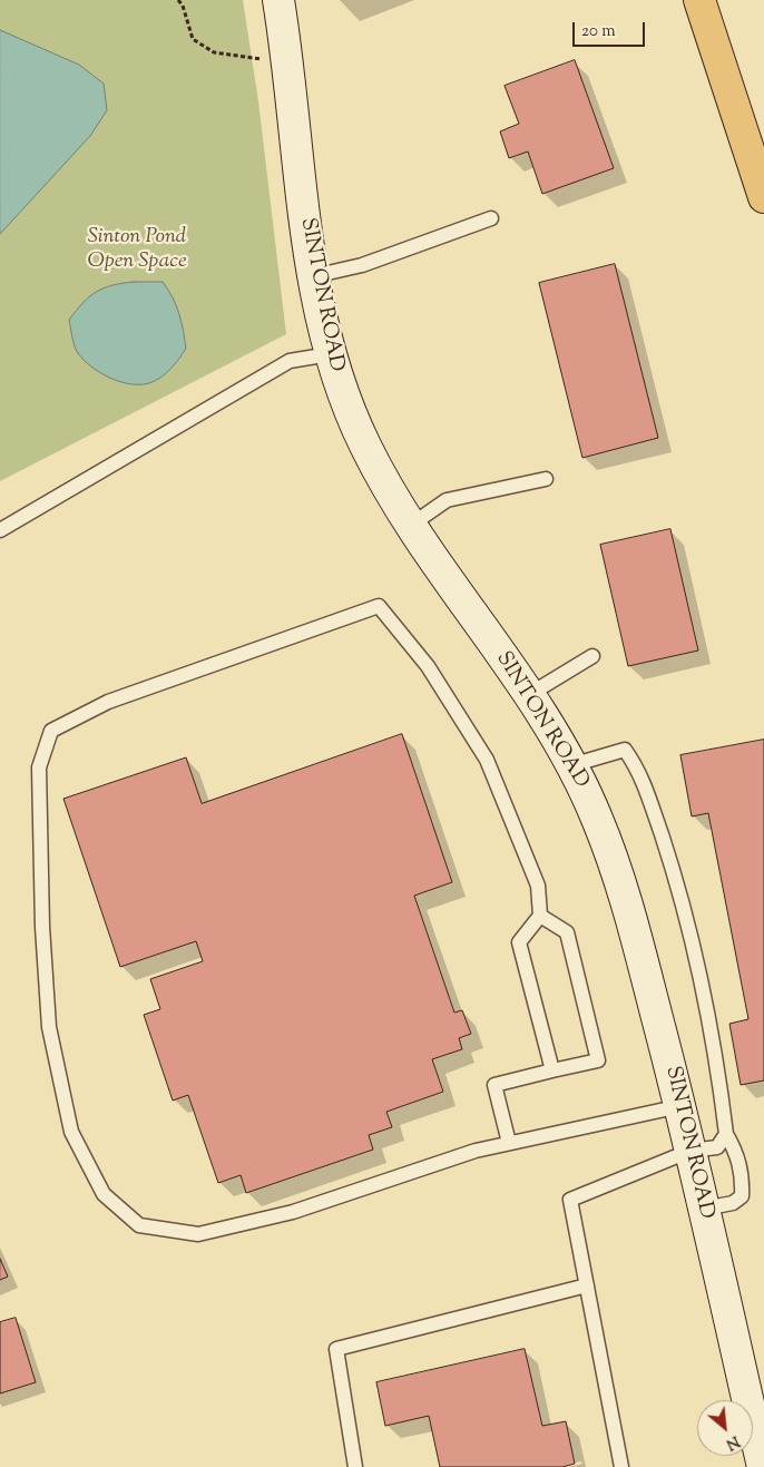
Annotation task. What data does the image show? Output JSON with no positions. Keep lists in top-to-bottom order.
{
  "streets": {
    "street": ["SINTON ROAD"]
  },
  "parks": ["Sinton Pond Open Space"],
  "scale_bar": "20 m",
  "north": "bottom right"
}
